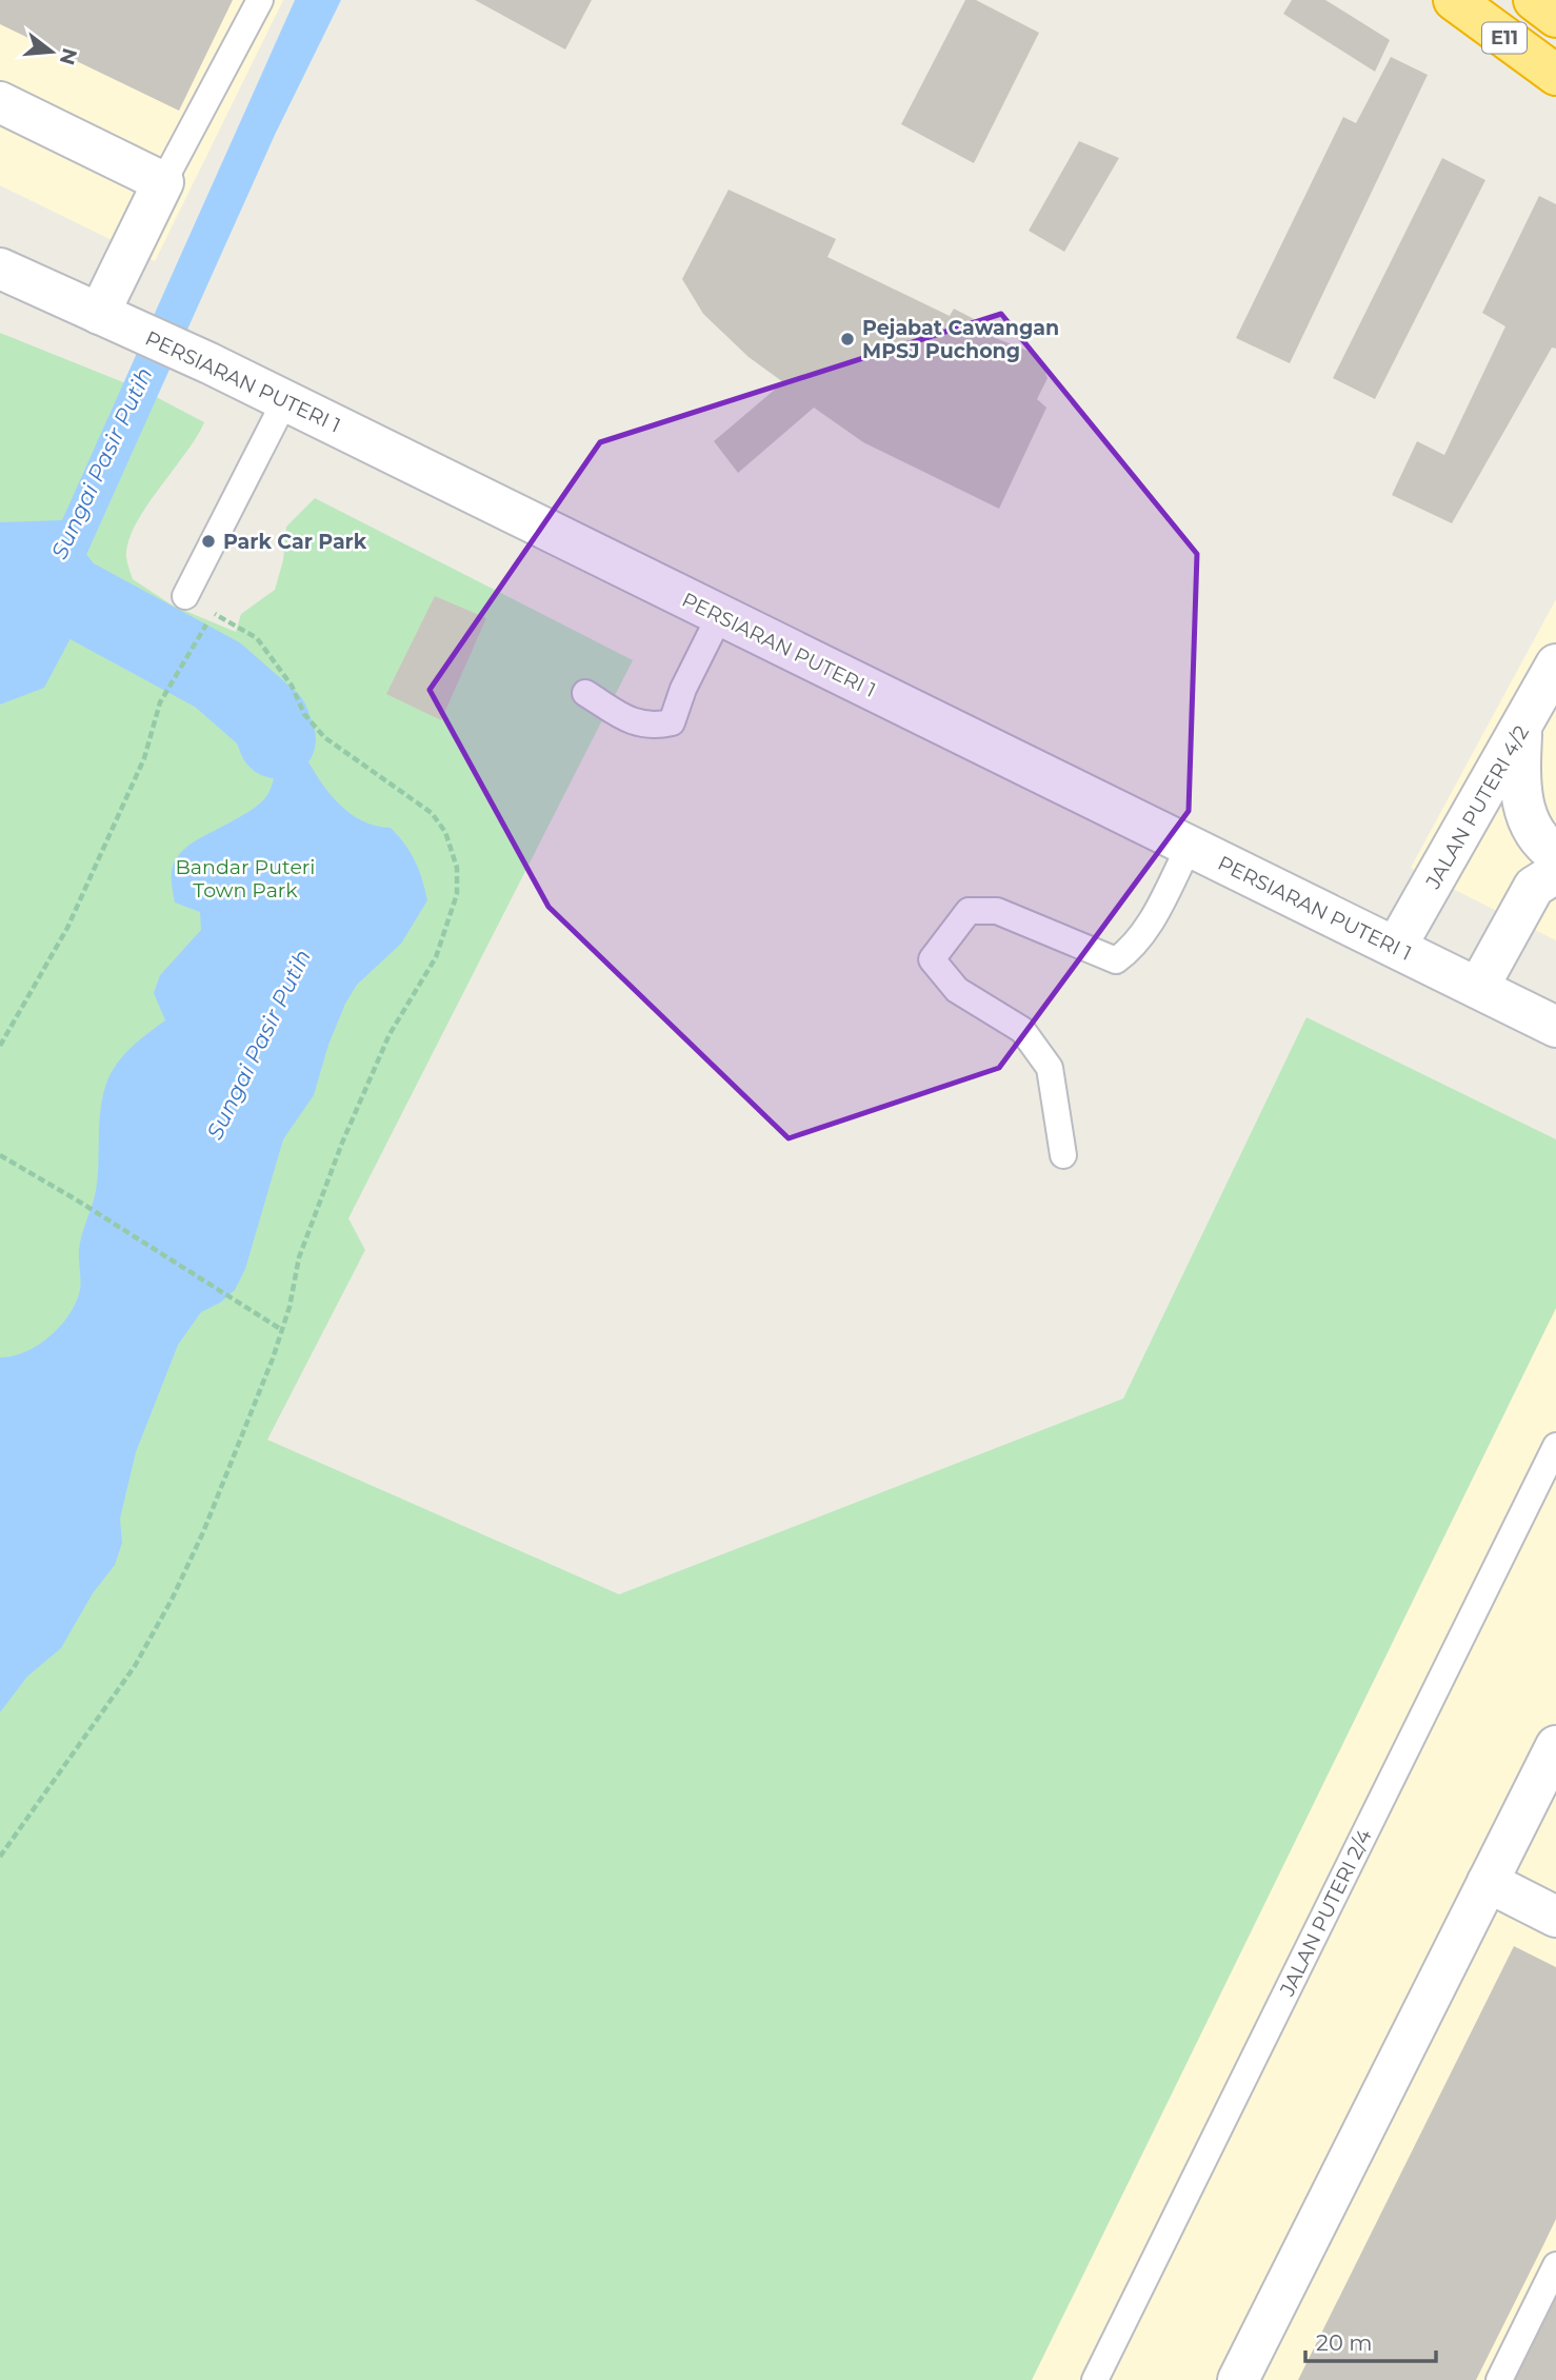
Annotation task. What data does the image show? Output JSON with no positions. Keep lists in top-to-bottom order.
{
  "streets": {
    "highway": ["E11"],
    "street": ["PERSIARAN PUTERI 1", "JALAN PUTERI 4/2"],
    "lane": ["JALAN PUTERI 2/4"]
  },
  "crossings": [
    ["PERSIARAN PUTERI 1", "JALAN PUTERI 4/2"]
  ],
  "water": ["Sungai Pasir Putih"],
  "parks": ["Bandar Puteri Town Park"],
  "places": ["Pejabat Cawangan MPSJ Puchong", "Park Car Park"],
  "scale_bar": "20 m",
  "north": "right"
}
